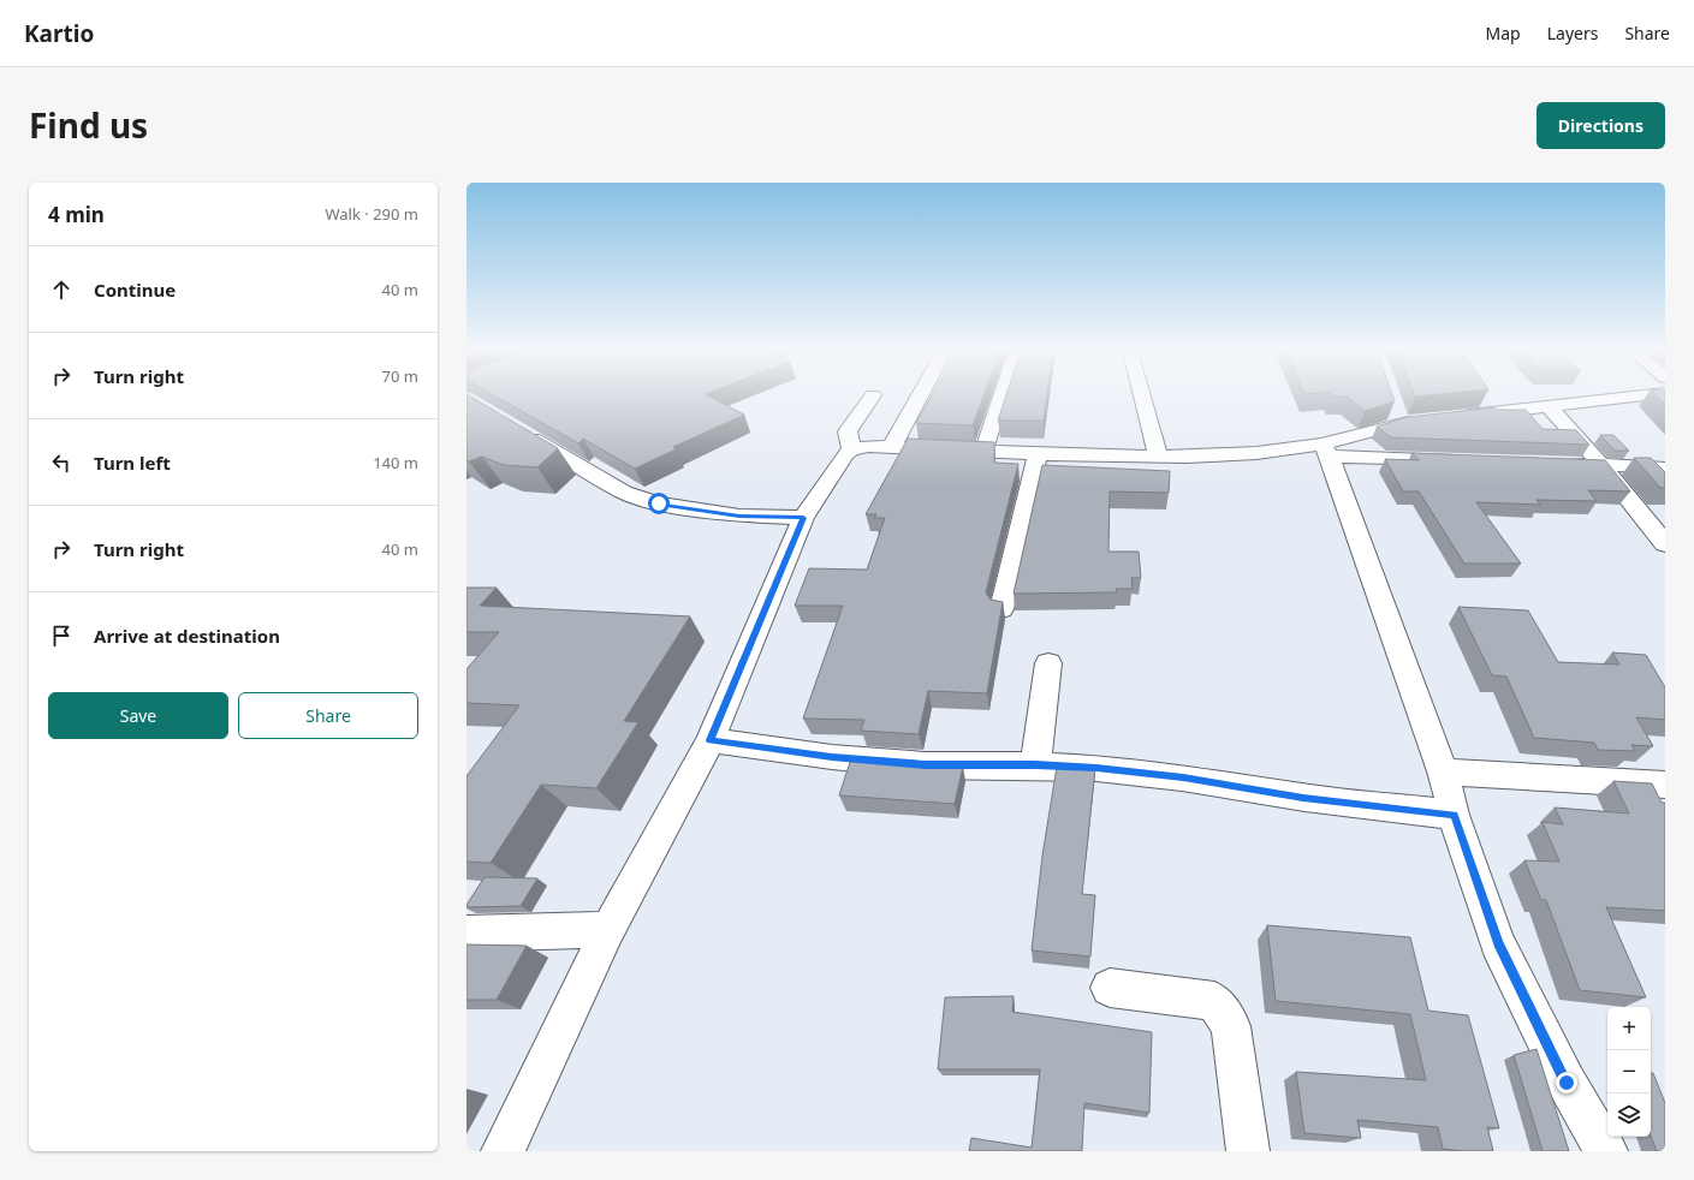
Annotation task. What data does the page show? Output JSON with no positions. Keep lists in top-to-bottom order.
{
  "page": {
    "header": "Kartio",
    "nav": ["Map", "Layers", "Share"],
    "title": "Find us",
    "buttons": [
      "Directions",
      ["Save", "Share"]
    ],
    "heading": ["4 min", "Walk · 290 m"],
    "list": [
      ["Continue", "40 m"],
      ["Turn right", "70 m"],
      ["Turn left", "140 m"],
      ["Turn right", "40 m"],
      "Arrive at destination"
    ],
    "map_buttons": ["+", "−"]
  }
}
